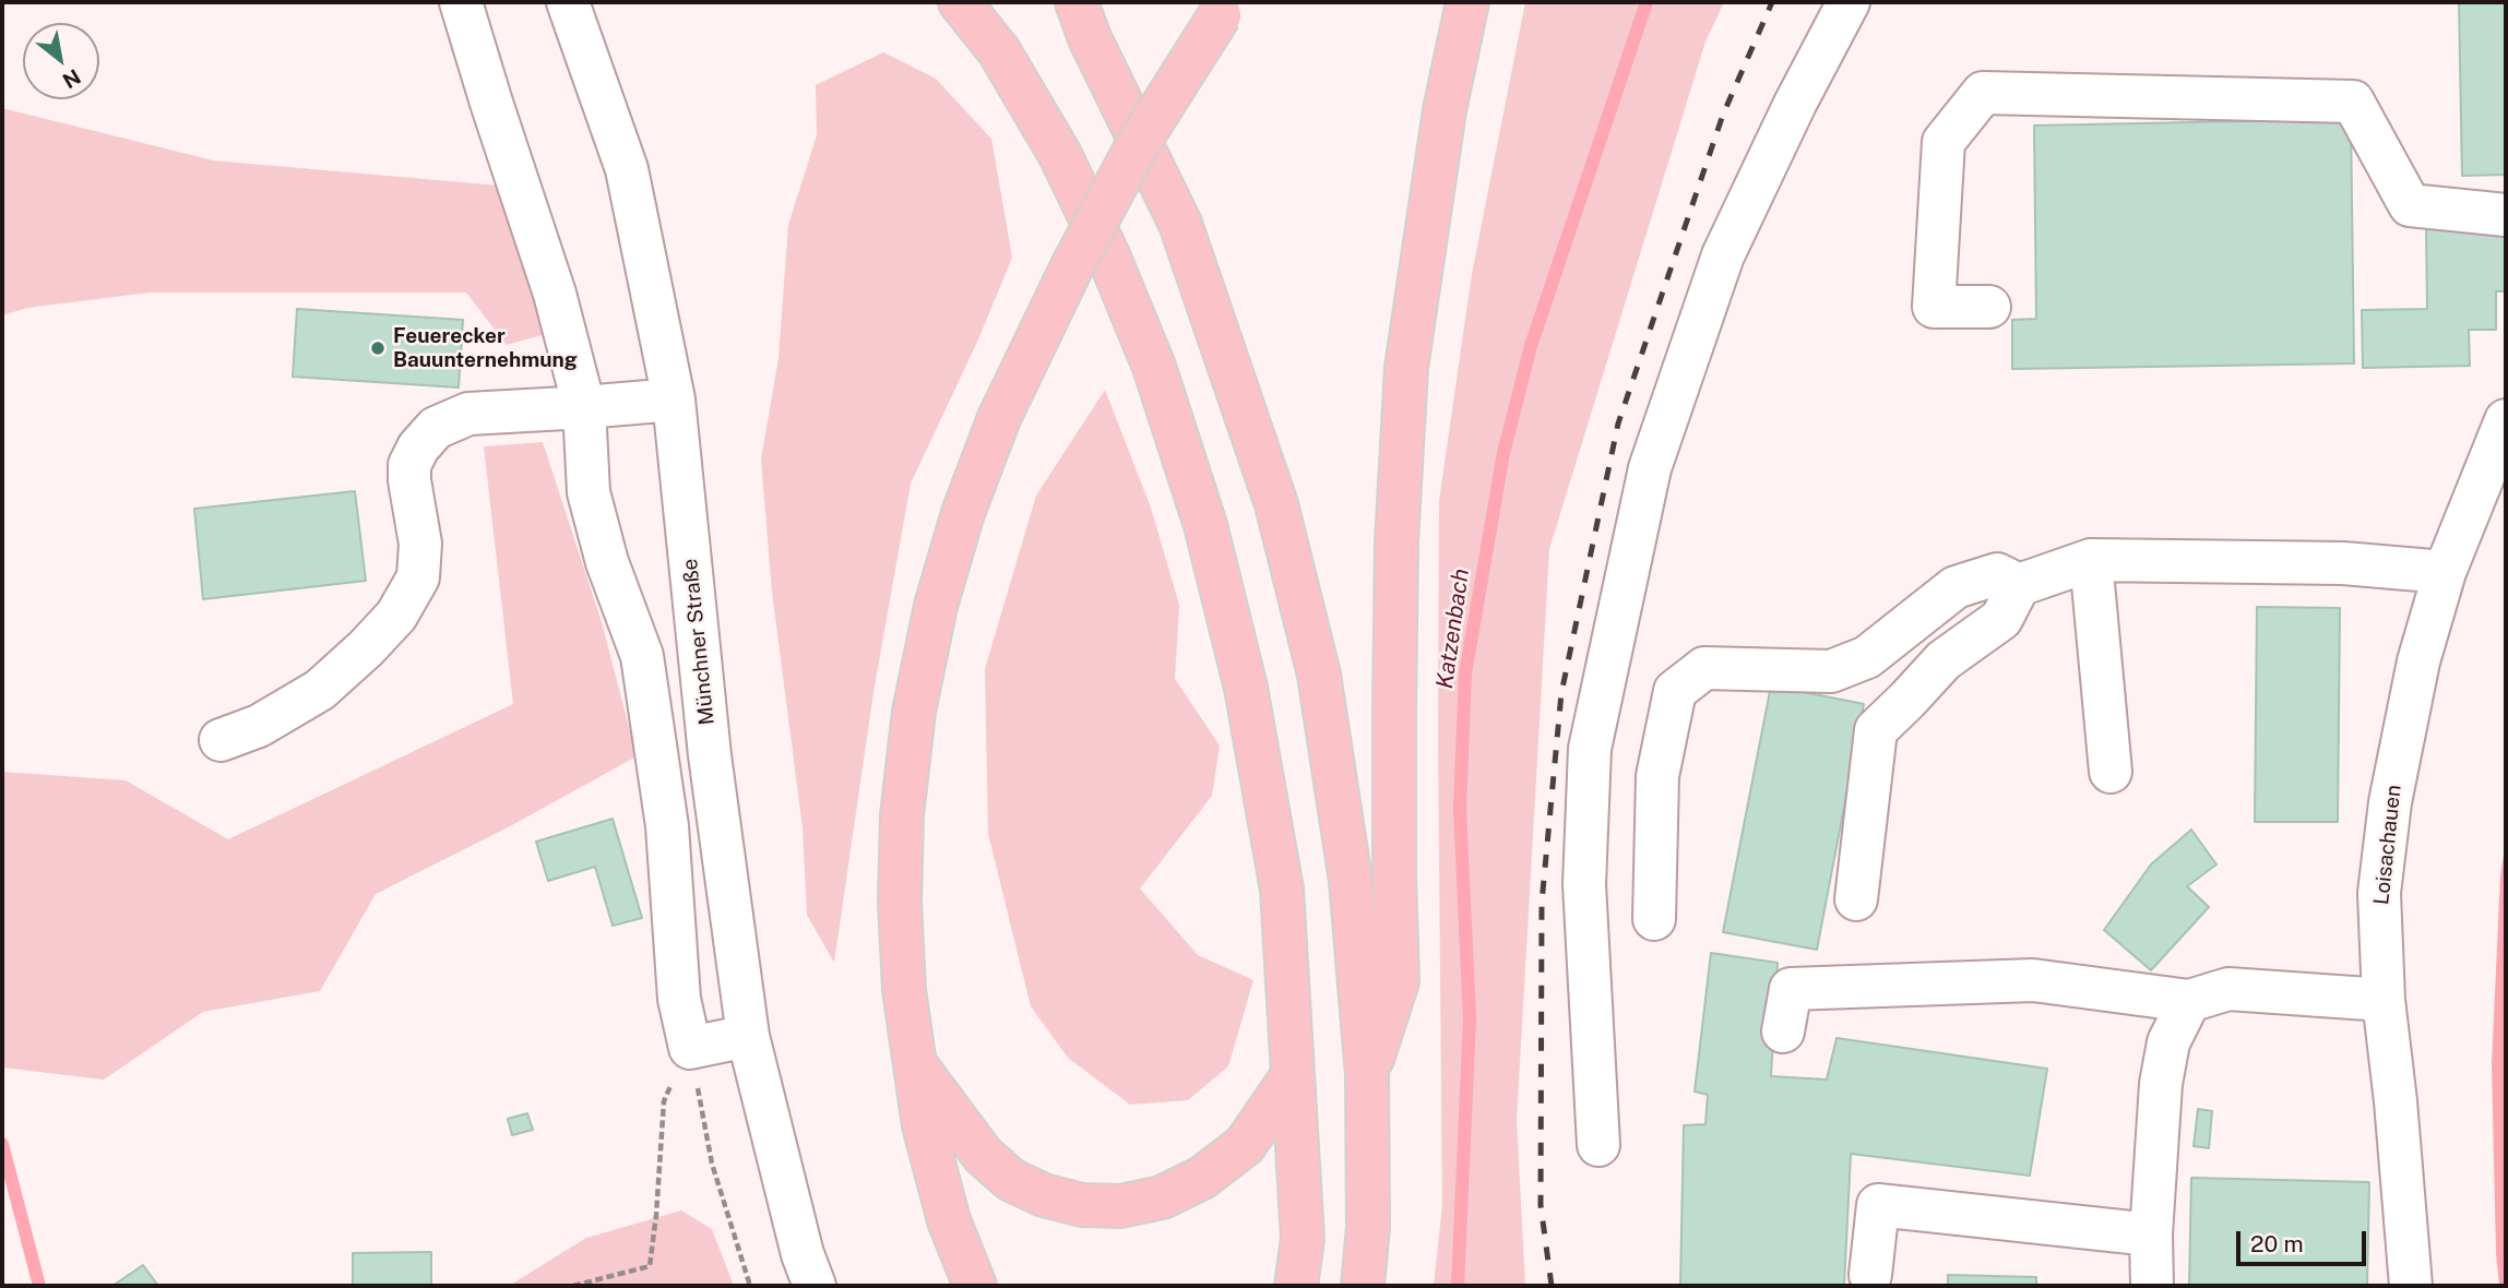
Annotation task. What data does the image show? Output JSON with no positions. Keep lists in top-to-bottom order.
{
  "streets": {
    "street": ["Münchner Straße", "Loisachauen"]
  },
  "water": ["Katzenbach"],
  "places": ["Feuerecker Bauunternehmung"],
  "scale_bar": "20 m",
  "north": "bottom right"
}
